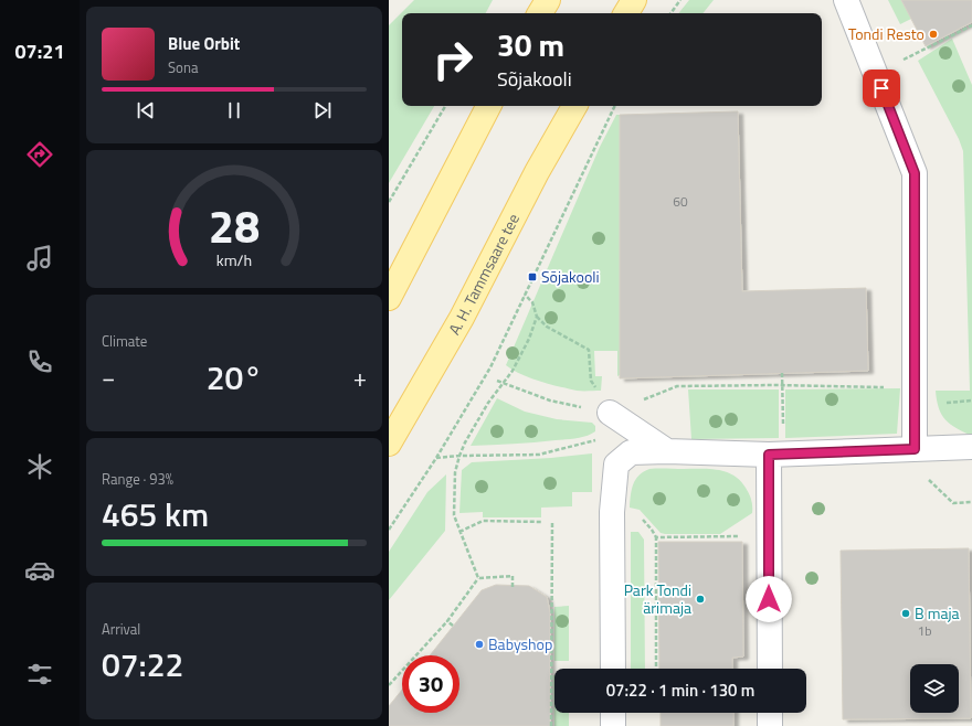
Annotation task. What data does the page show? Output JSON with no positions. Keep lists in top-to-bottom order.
{
  "streets": {
    "main road": ["A. H. Tammsaare tee"]
  },
  "places": {
    "other": [
      "Tondi Resto",
      "Park Tondi ärimaja",
      "B maja",
      "Babyshop"
    ],
    "transit": ["Sõjakooli"]
  },
  "house_numbers": ["60", "1b"],
  "page": {
    "tabs": "07:21",
    "turn": ["30 m", "Sõjakooli"],
    "song": ["Blue Orbit", "Sona"],
    "tile": [
      "Climate",
      ["Range · 93%", "465 km"],
      ["Arrival", "07:22"]
    ],
    "heat": ["−", "20°", "+"],
    "limit": "30",
    "trip": "07:22 · 1 min · 130 m",
    "gauge": ["28", "km/h"]
  }
}
